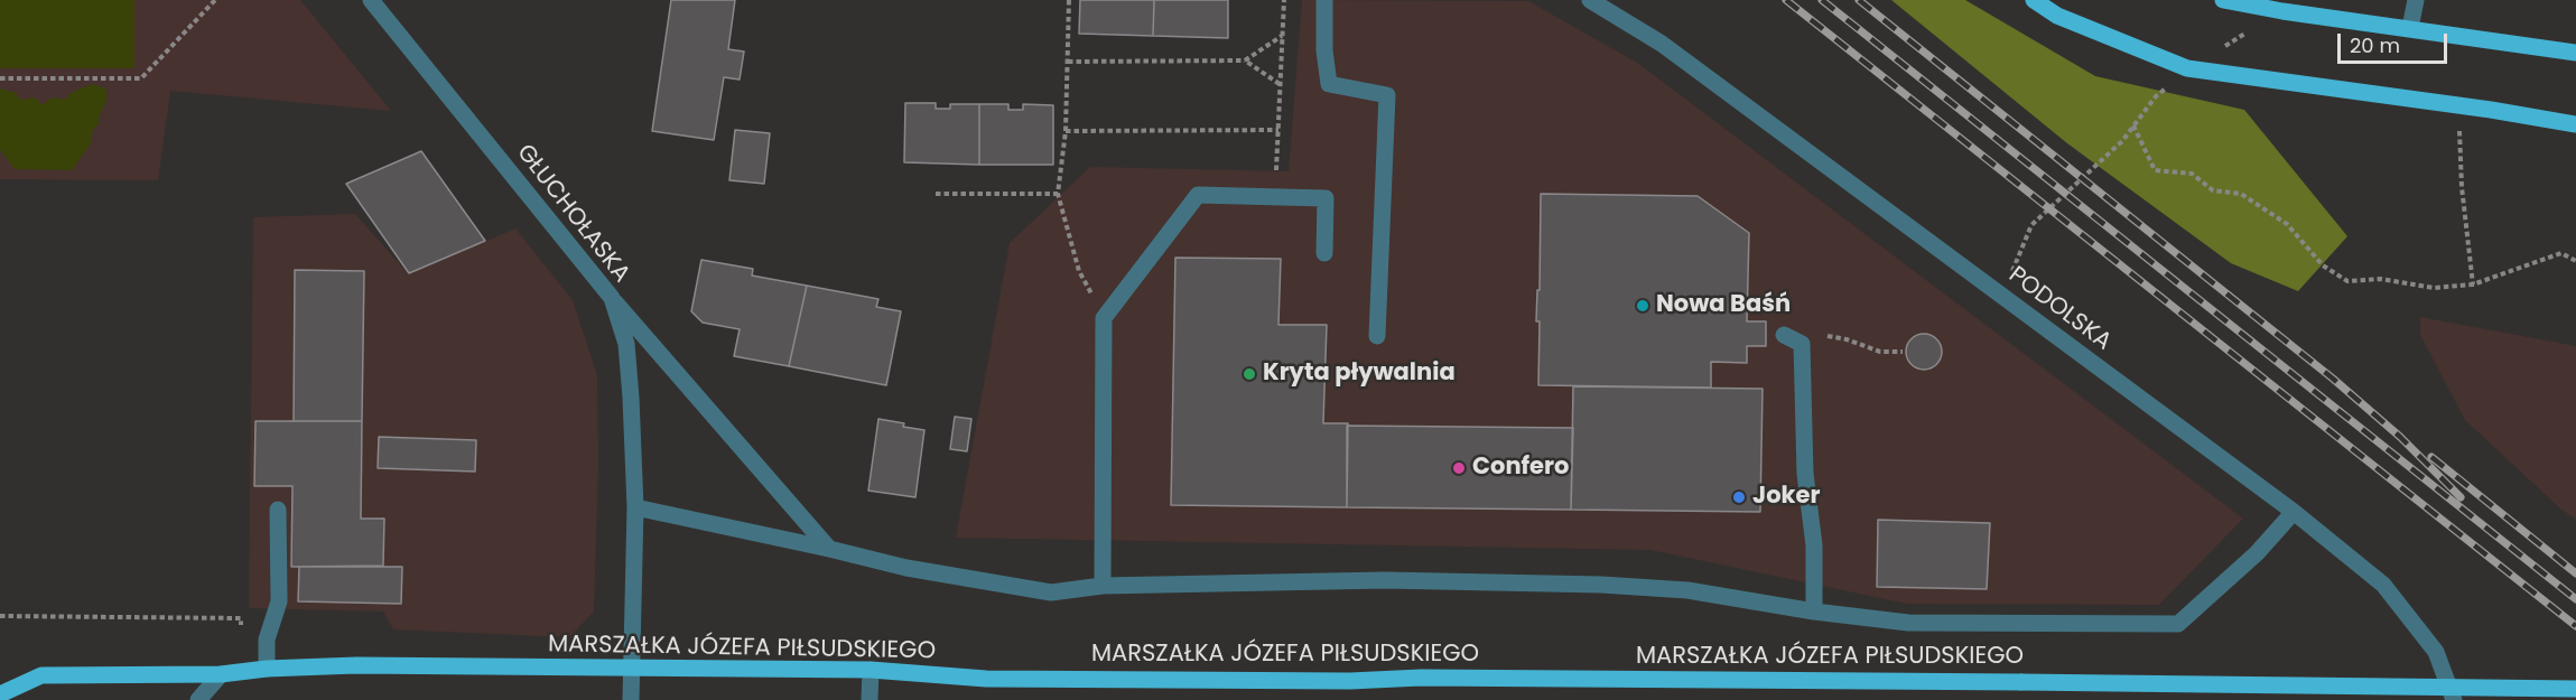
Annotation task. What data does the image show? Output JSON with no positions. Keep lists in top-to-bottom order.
{
  "streets": {
    "main road": ["MARSZAŁKA JÓZEFA PIŁSUDSKIEGO"],
    "street": ["GŁUCHOŁASKA", "PODOLSKA"]
  },
  "crossings": [
    ["GŁUCHOŁASKA", "MARSZAŁKA JÓZEFA PIŁSUDSKIEGO"],
    ["PODOLSKA", "MARSZAŁKA JÓZEFA PIŁSUDSKIEGO"]
  ],
  "places": [
    "Nowa Baśń",
    "Kryta pływalnia",
    "Confero",
    "Joker"
  ],
  "scale_bar": "20 m"
}
